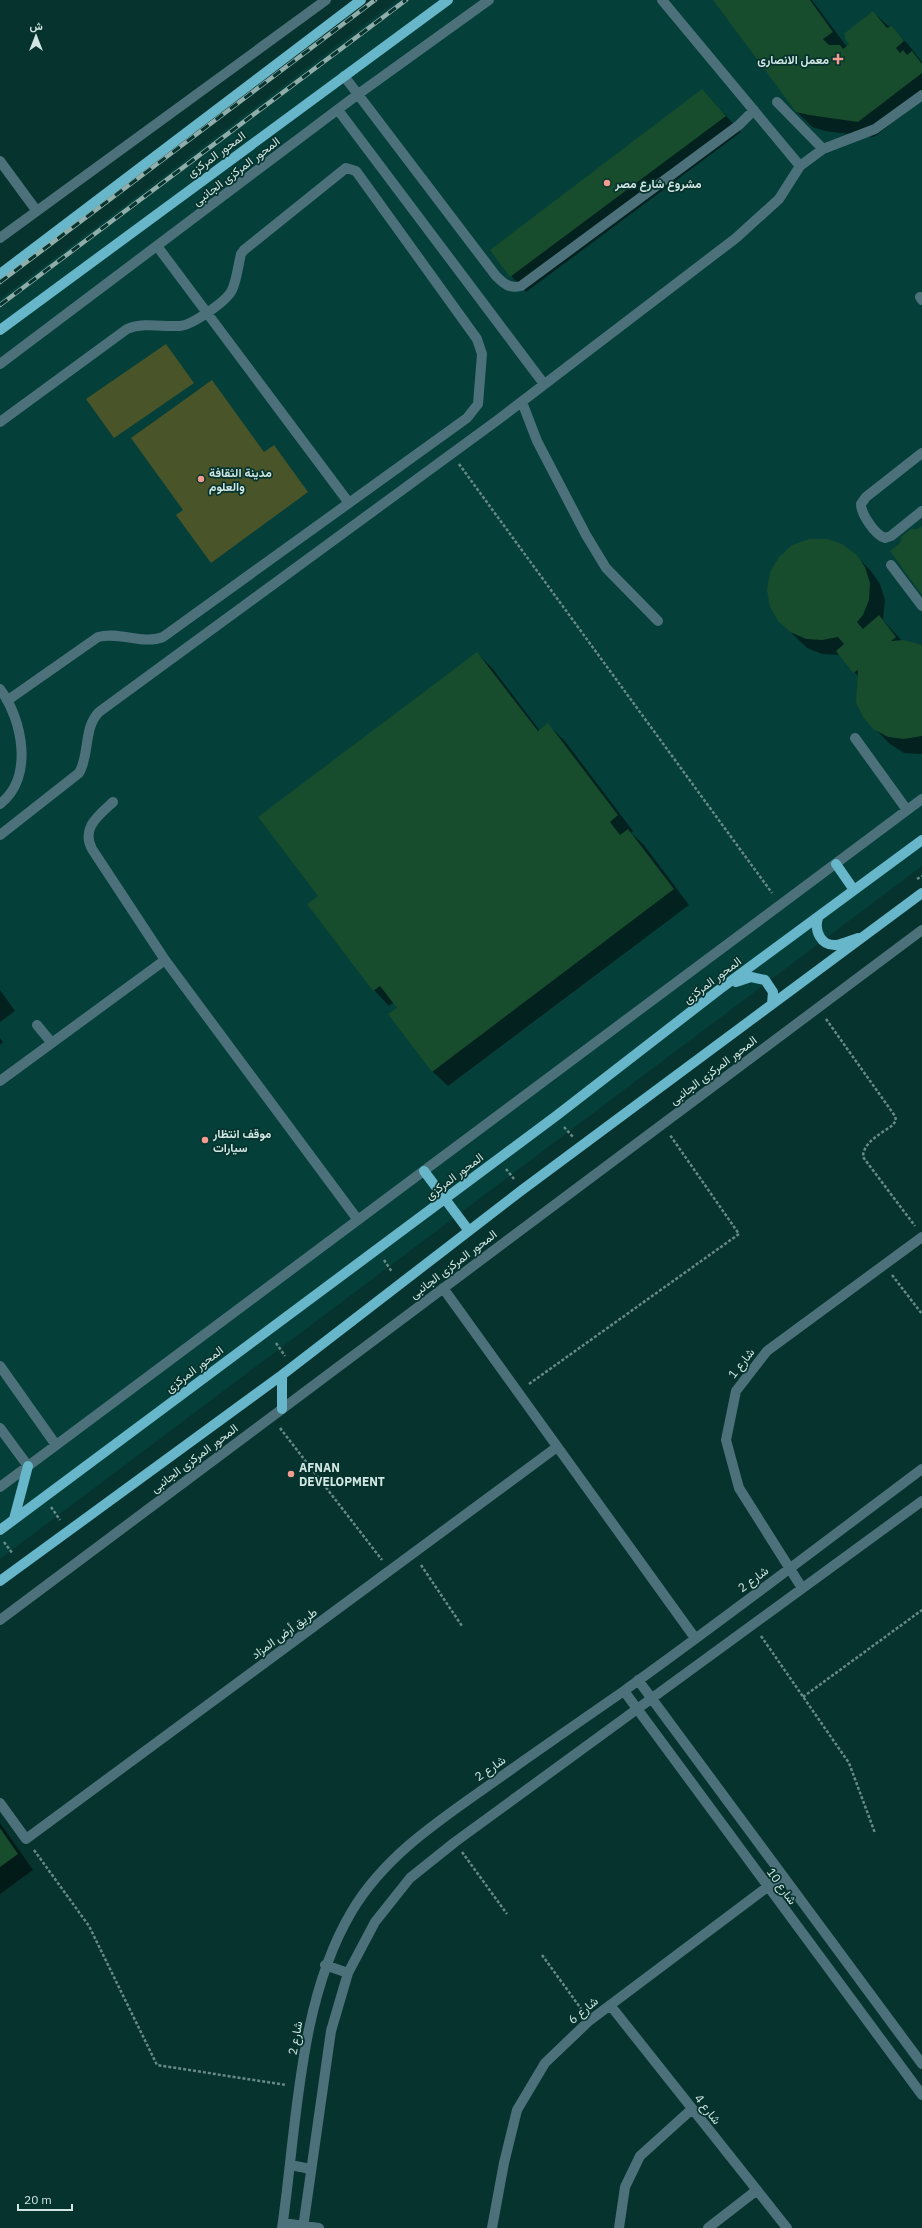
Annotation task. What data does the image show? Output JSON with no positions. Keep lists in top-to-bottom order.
{
  "streets": {
    "main road": ["المحور المركزى"],
    "street": [
      "المحور المركزى الجانبى",
      "شارع 1",
      "شارع 2",
      "طريق أرض المزاد",
      "شارع 10",
      "شارع 6",
      "شارع 4"
    ]
  },
  "crossings": [
    ["شارع 1", "شارع 2"],
    ["شارع 2", "شارع 10"],
    ["شارع 10", "شارع 6"],
    ["شارع 6", "شارع 4"]
  ],
  "places": {
    "health": ["معمل الانصارى"],
    "other": [
      "مشروع شارع مصر",
      "مدينة الثقافة والعلوم",
      "موقف انتظار سيارات",
      "AFNAN DEVELOPMENT"
    ]
  },
  "scale_bar": "20 m",
  "north": "top"
}
